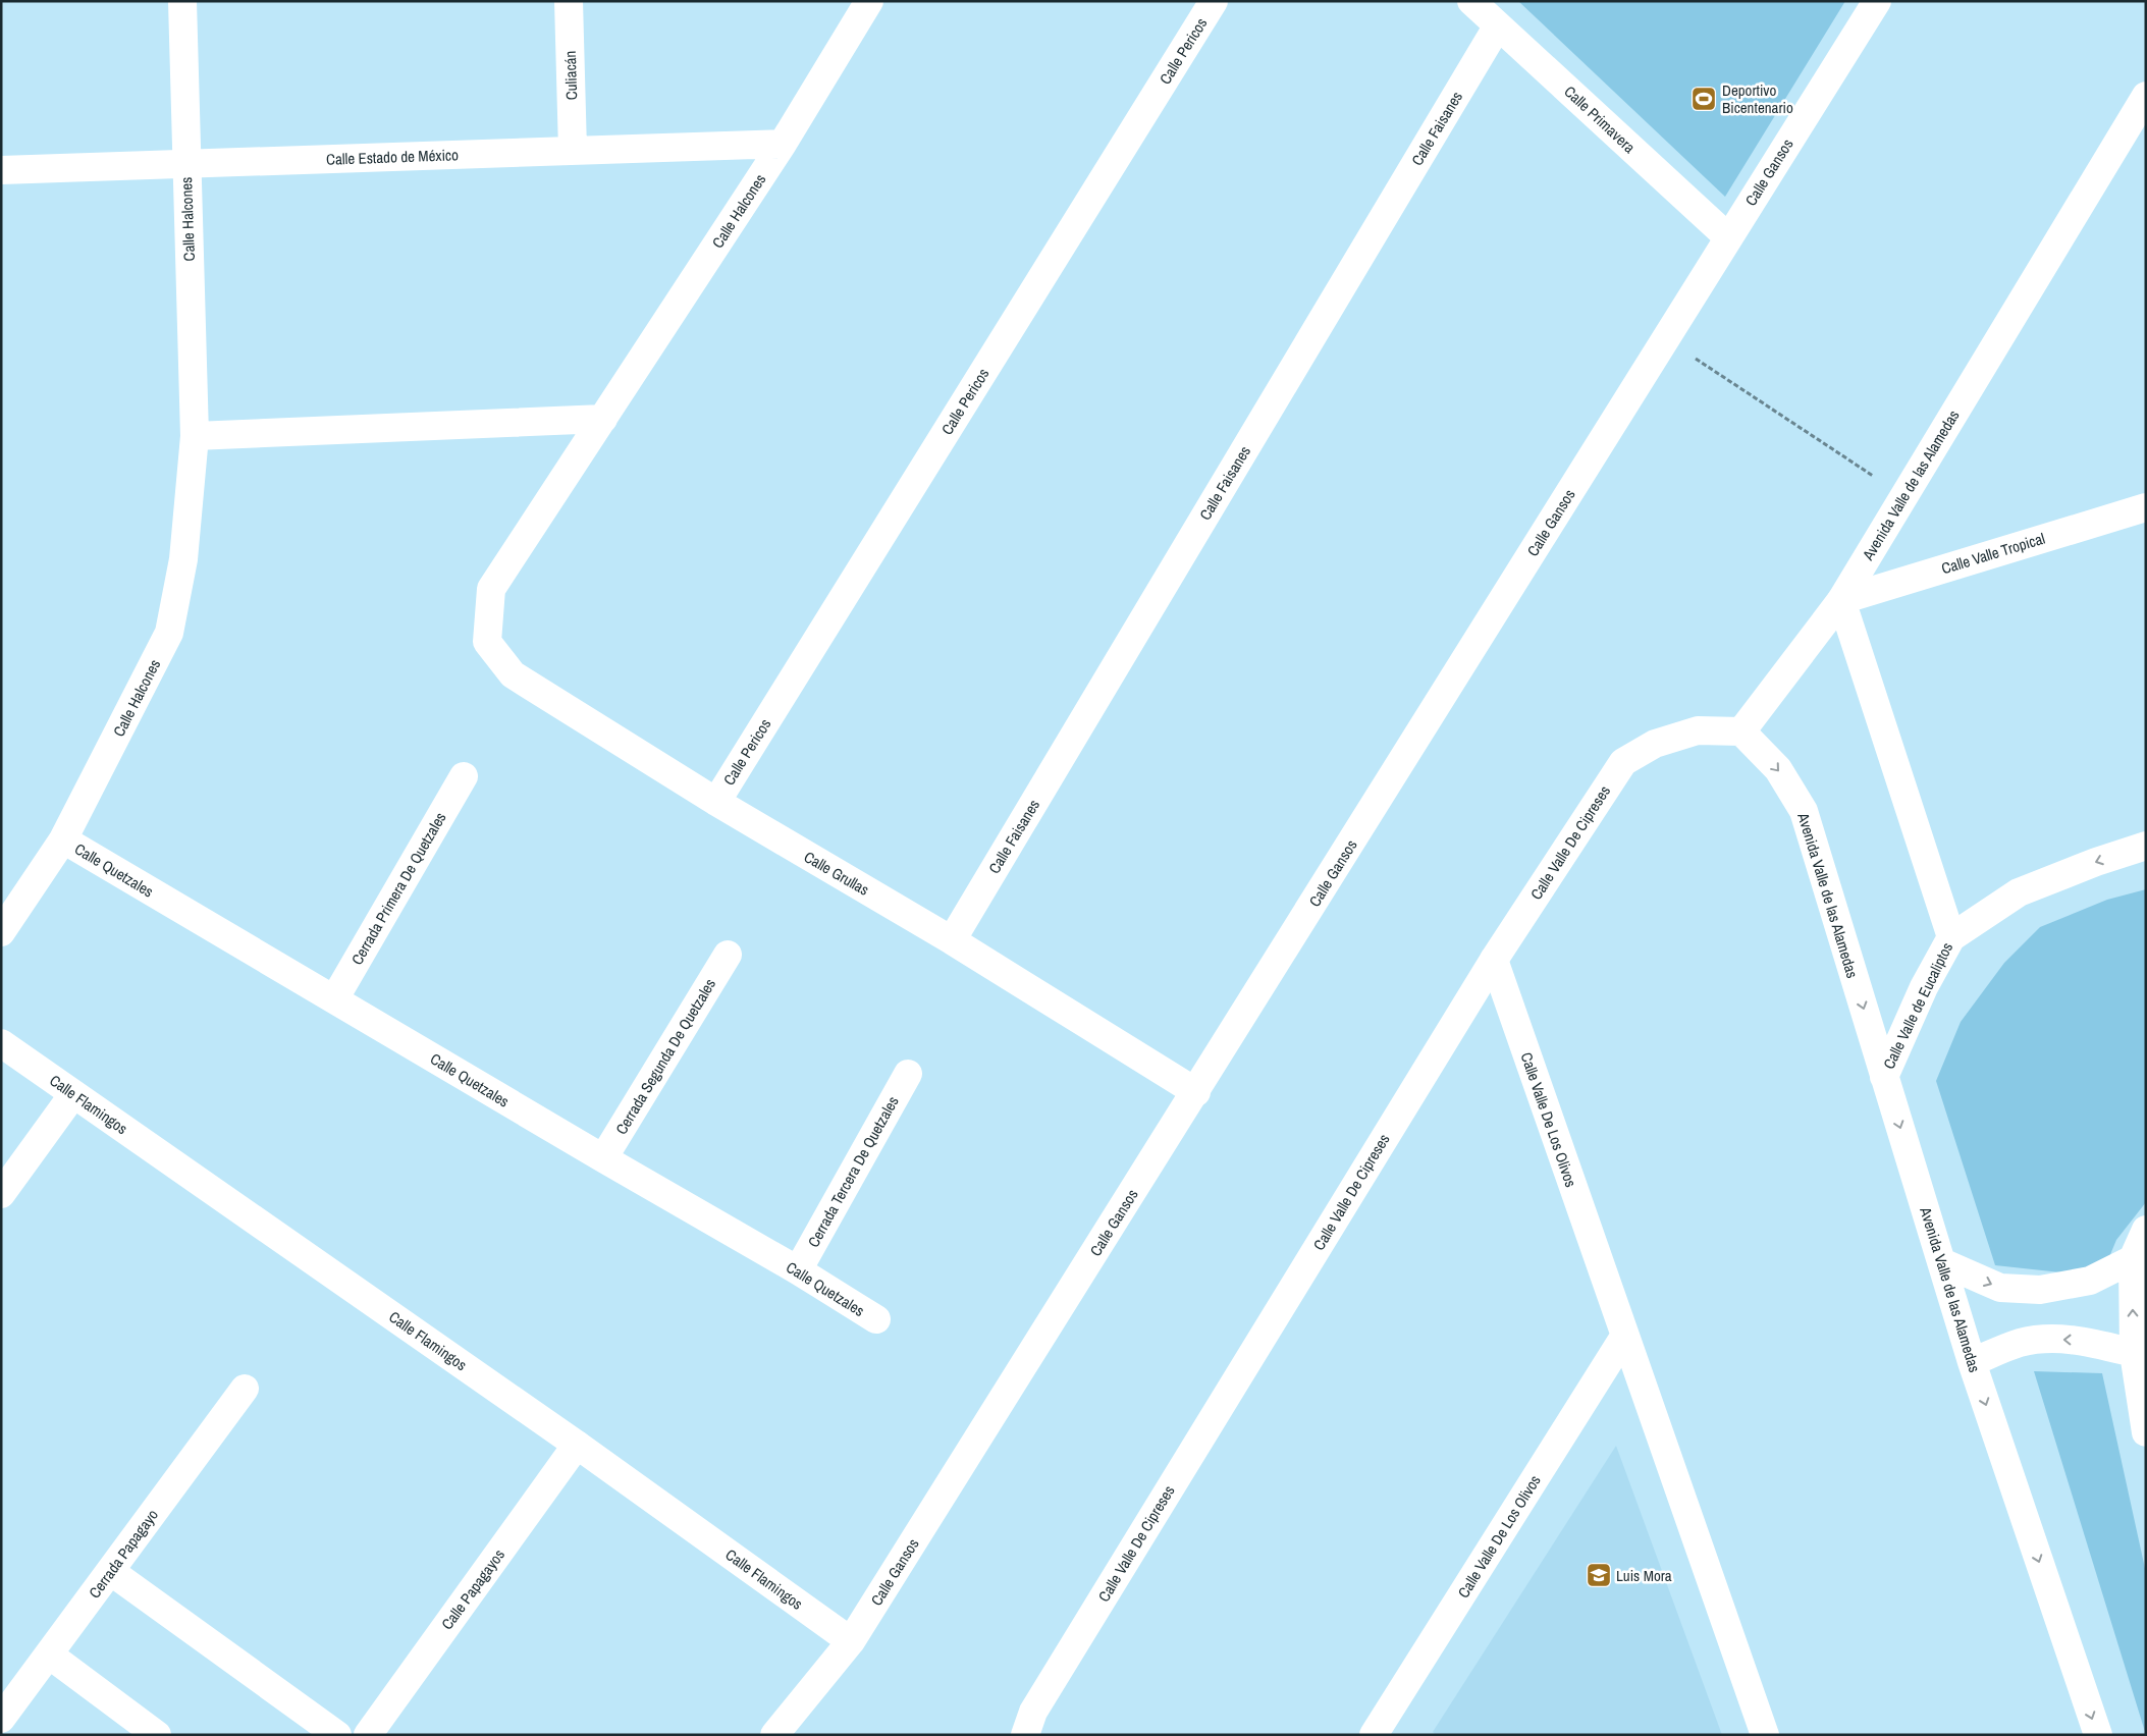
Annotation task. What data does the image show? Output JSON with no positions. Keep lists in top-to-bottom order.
{
  "streets": {
    "street": [
      "Calle Pericos",
      "Culiacán",
      "Calle Primavera",
      "Calle Faisanes",
      "Calle Estado de México",
      "Calle Gansos",
      "Calle Halcones",
      "Avenida Valle de las Alamedas",
      "Calle Valle Tropical",
      "Calle Valle De Cipreses",
      "Calle Quetzales",
      "Calle Grullas",
      "Cerrada Primera De Quetzales",
      "Calle Valle de Eucaliptos",
      "Cerrada Segunda De Quetzales",
      "Calle Flamingos",
      "Calle Valle De Los Olivos",
      "Cerrada Tercera De Quetzales",
      "Cerrada Papagayo",
      "Calle Papagayos"
    ]
  },
  "crossings": [
    ["Calle Pericos", "Calle Grullas"],
    ["Culiacán", "Calle Estado de México"],
    ["Calle Primavera", "Calle Faisanes"],
    ["Calle Primavera", "Calle Gansos"],
    ["Calle Faisanes", "Calle Grullas"],
    ["Calle Estado de México", "Calle Halcones"],
    ["Calle Gansos", "Calle Grullas"],
    ["Calle Gansos", "Calle Flamingos"],
    ["Calle Halcones", "Calle Quetzales"],
    ["Calle Halcones", "Calle Grullas"],
    ["Avenida Valle de las Alamedas", "Calle Valle Tropical"],
    ["Avenida Valle de las Alamedas", "Calle Valle De Cipreses"],
    ["Avenida Valle de las Alamedas", "Calle Valle de Eucaliptos"],
    ["Calle Valle De Cipreses", "Calle Valle De Los Olivos"],
    ["Calle Quetzales", "Cerrada Primera De Quetzales"],
    ["Calle Quetzales", "Cerrada Segunda De Quetzales"],
    ["Calle Quetzales", "Cerrada Tercera De Quetzales"],
    ["Calle Flamingos", "Calle Papagayos"]
  ],
  "one_way": ["Calle Valle de Eucaliptos"],
  "places": {
    "sports": ["Deportivo Bicentenario"],
    "school or university": ["Luis Mora"]
  }
}
